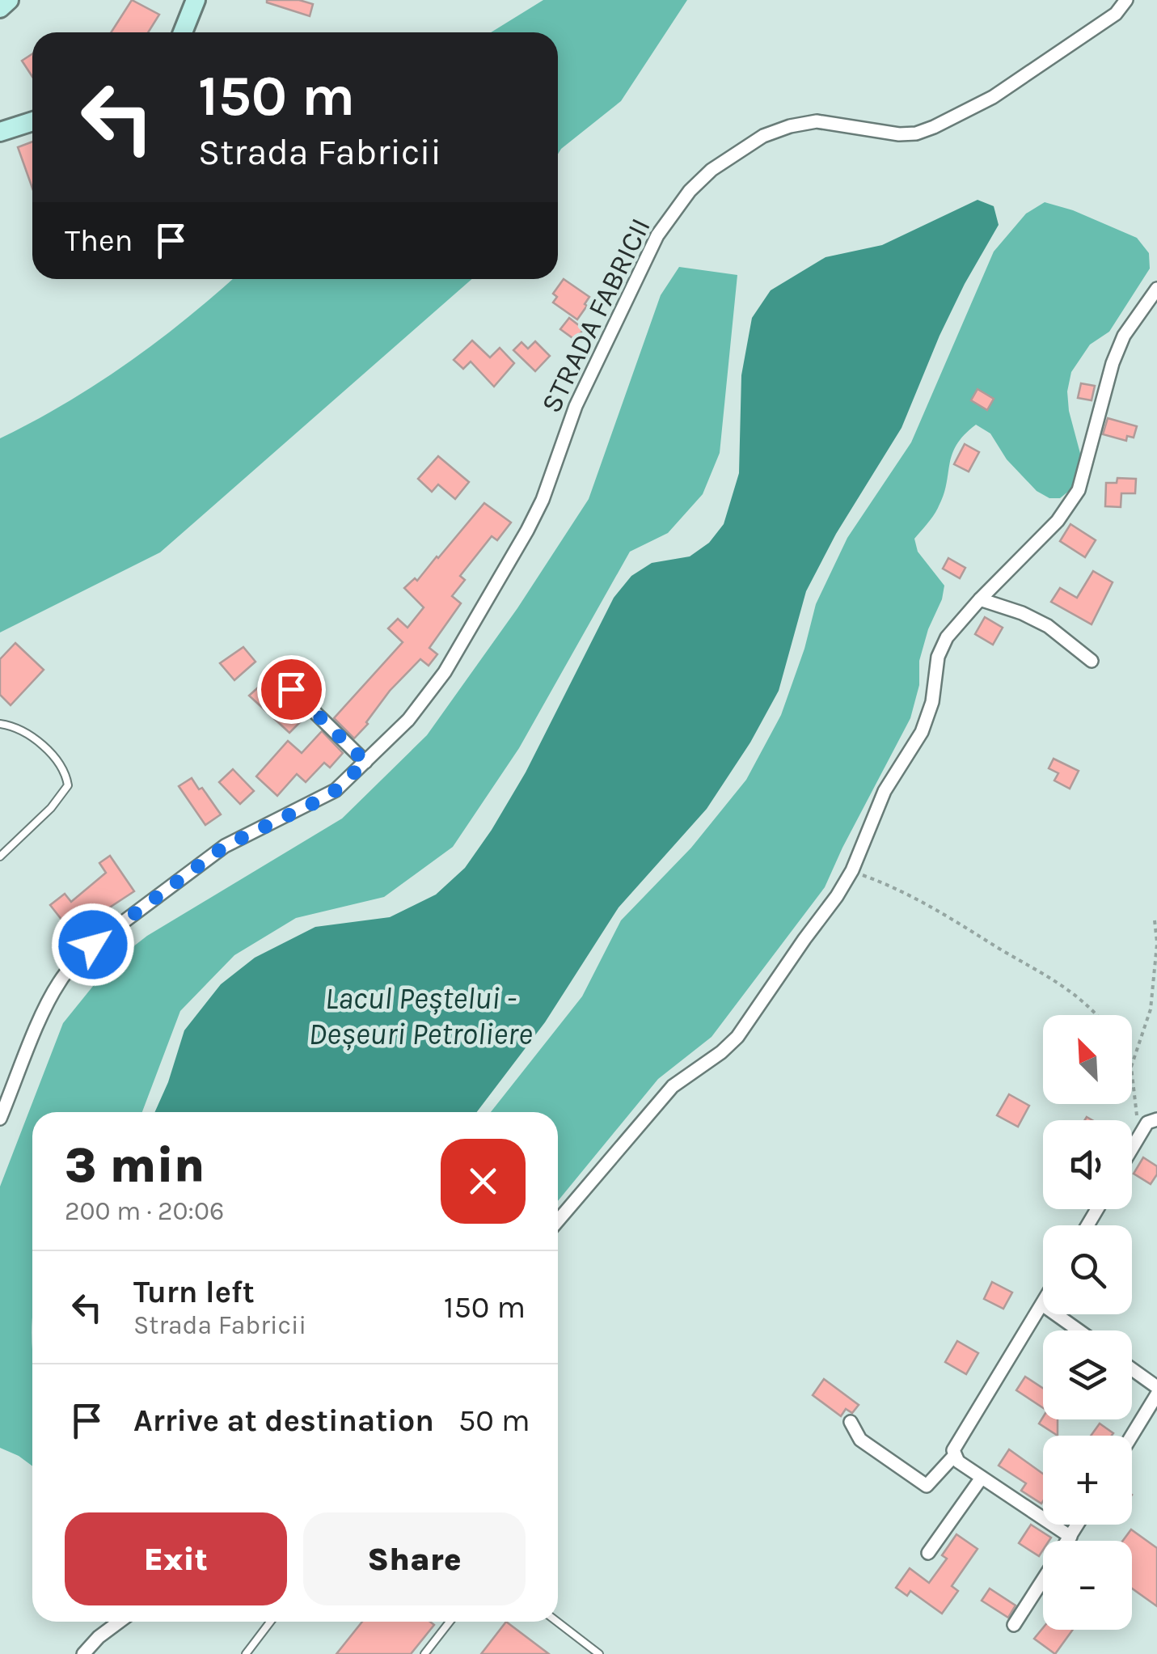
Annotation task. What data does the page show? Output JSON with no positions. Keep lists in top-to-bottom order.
{
  "streets": {
    "street": ["STRADA FABRICII"]
  },
  "water": ["Lacul Peștelui - Deșeuri Petroliere"],
  "north": "top left",
  "page": {
    "turn": ["150 m", "Strada Fabricii"],
    "then": "Then",
    "map_buttons": ["+", "−"],
    "heading": ["3 min", "200 m · 20:06"],
    "list": [
      {
        "name": "Turn left",
        "note": "Strada Fabricii",
        "value": "150 m"
      },
      {
        "name": "Arrive at destination",
        "value": "50 m"
      }
    ],
    "buttons": ["Exit", "Share"]
  }
}
